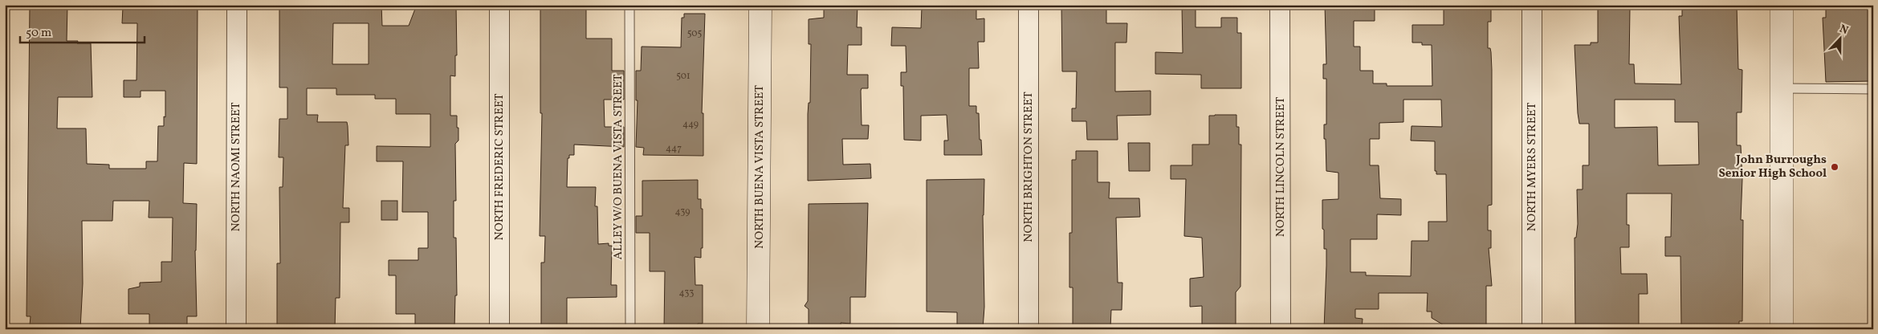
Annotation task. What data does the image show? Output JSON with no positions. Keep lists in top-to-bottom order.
{
  "streets": {
    "main road": ["NORTH BUENA VISTA STREET"],
    "street": [
      "NORTH NAOMI STREET",
      "NORTH FREDERIC STREET",
      "NORTH BRIGHTON STREET",
      "NORTH LINCOLN STREET",
      "NORTH MYERS STREET"
    ],
    "lane": ["ALLEY W/O BUENA VISTA STREET"]
  },
  "places": ["John Burroughs Senior High School"],
  "house_numbers": [
    "505",
    "501",
    "449",
    "447",
    "439",
    "433"
  ],
  "scale_bar": "50 m",
  "north": "top"
}
